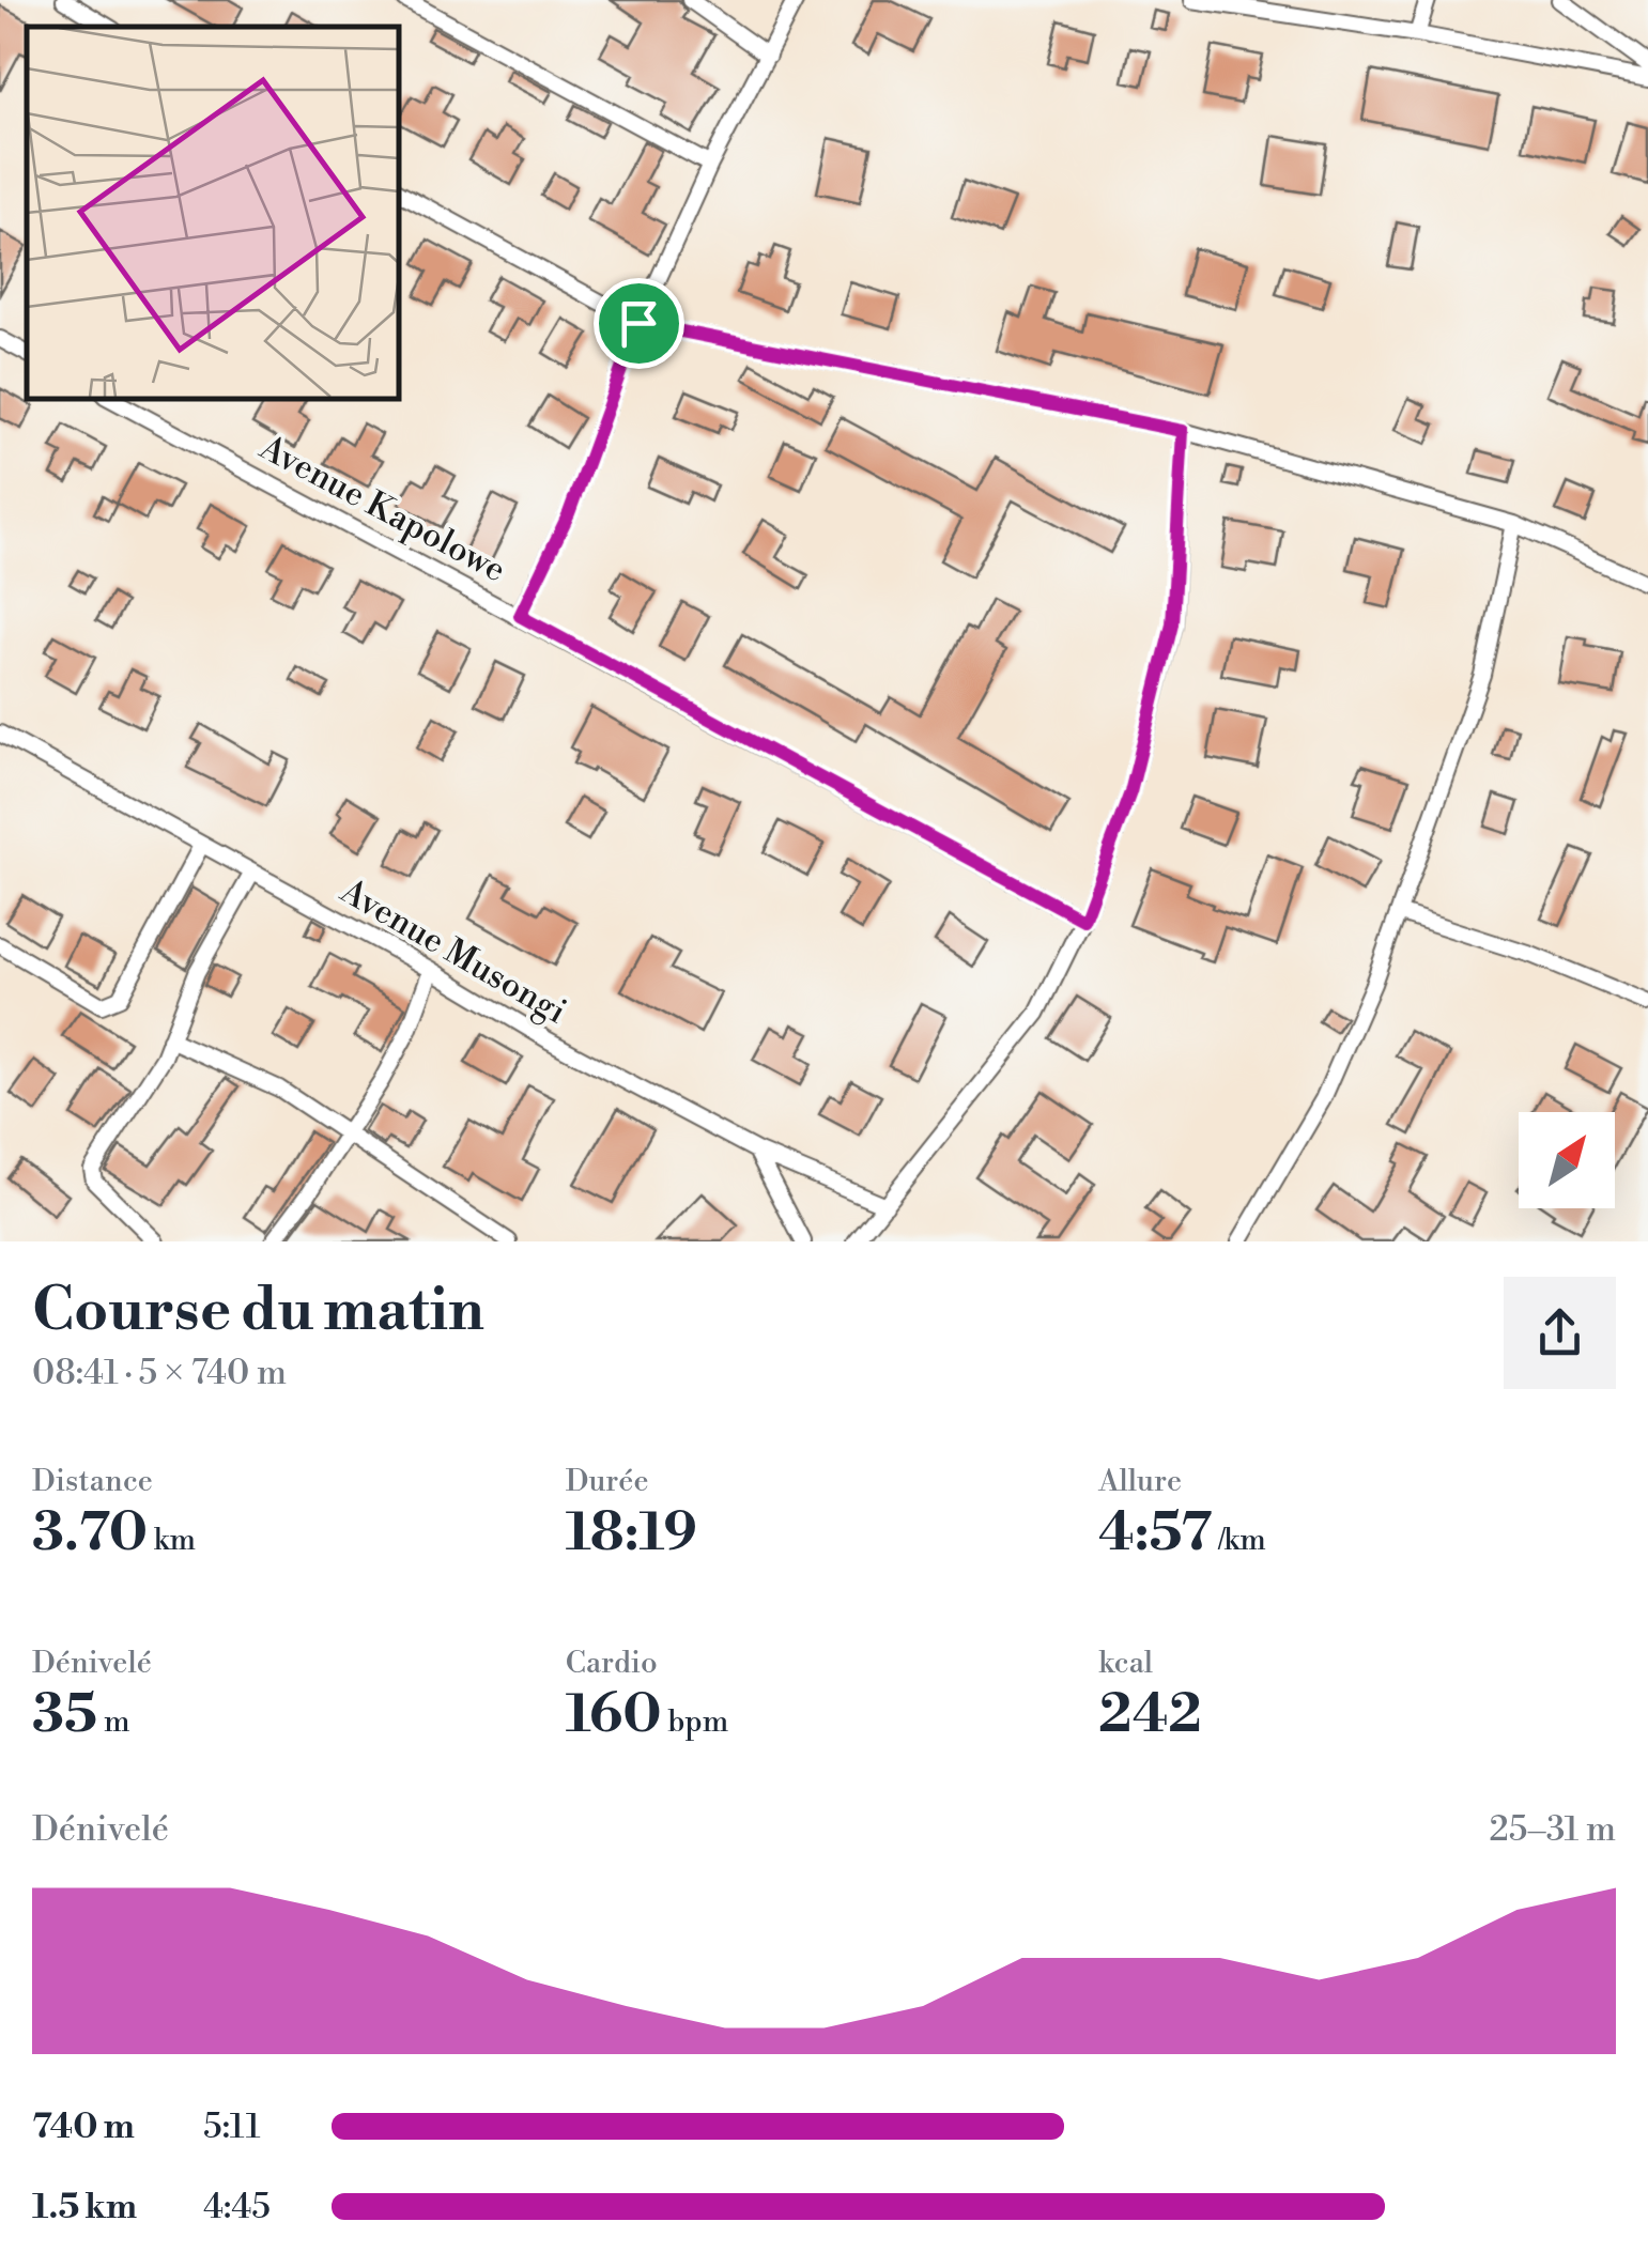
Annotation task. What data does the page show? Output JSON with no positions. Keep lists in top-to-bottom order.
{
  "streets": {
    "street": ["Avenue Kapolowe", "Avenue Musongi"]
  },
  "north": "top right",
  "page": {
    "heading": ["Course du matin", "08:41 · 5 × 740 m"],
    "stats": [
      ["Distance", "3.70 km"],
      ["Durée", "18:19"],
      ["Allure", "4:57 /km"],
      ["Dénivelé", "35 m"],
      ["Cardio", "160 bpm"],
      ["kcal", "242"]
    ],
    "chart": ["Dénivelé", "25–31 m"],
    "list": [
      {
        "name": "740 m",
        "note": "5:11"
      },
      {
        "name": "1.5 km",
        "note": "4:45"
      }
    ]
  }
}
